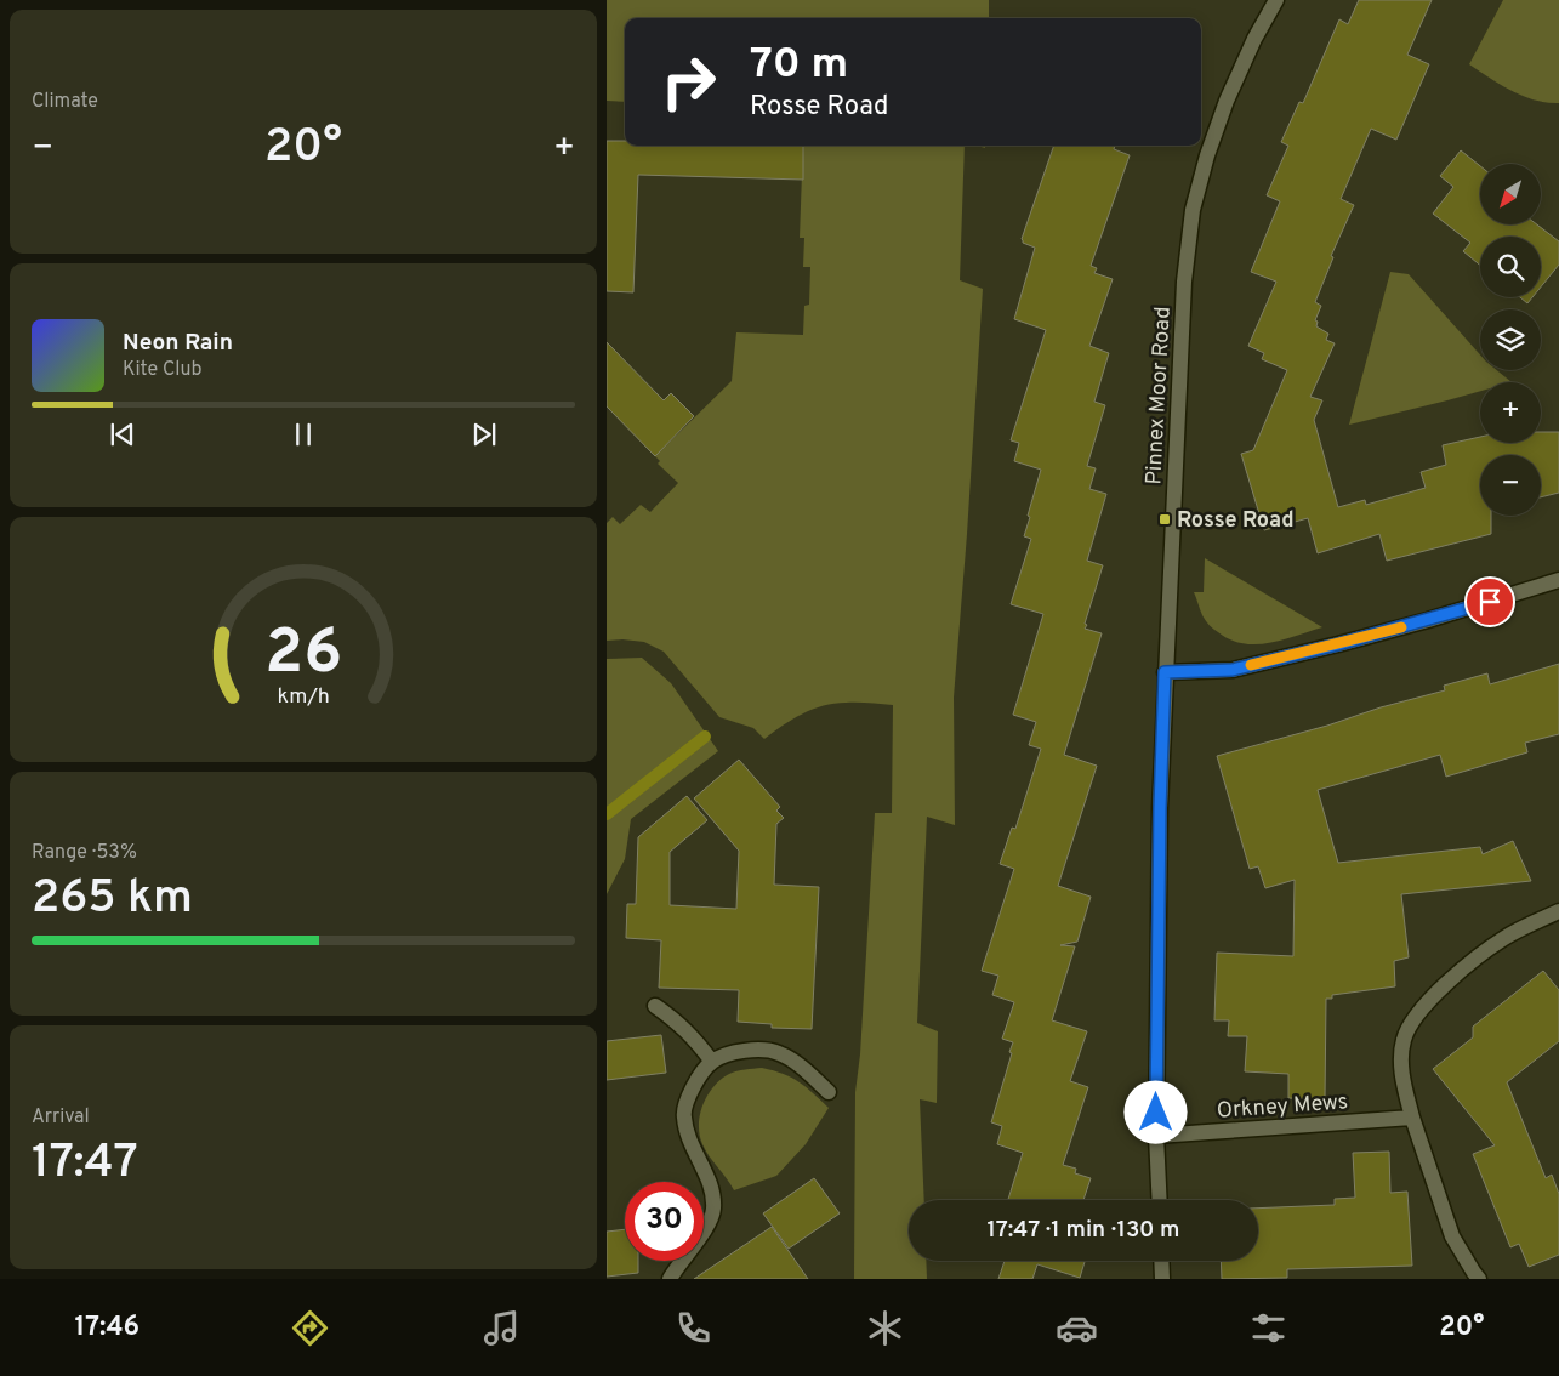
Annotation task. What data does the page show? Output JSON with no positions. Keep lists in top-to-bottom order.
{
  "streets": {
    "street": ["Pinnex Moor Road", "Orkney Mews"]
  },
  "crossings": [
    ["Pinnex Moor Road", "Orkney Mews"]
  ],
  "places": {
    "transit": ["Rosse Road"]
  },
  "north": "bottom left",
  "page": {
    "tile": [
      "Climate",
      ["Range · 53%", "265 km"],
      ["Arrival", "17:47"]
    ],
    "turn": ["70 m", "Rosse Road"],
    "heat": ["−", "20°", "+"],
    "map_buttons": ["+", "−"],
    "song": ["Neon Rain", "Kite Club"],
    "limit": "30",
    "trip": "17:47 · 1 min · 130 m",
    "tabs": ["17:46", "20°"],
    "gauge": ["26", "km/h"]
  }
}
